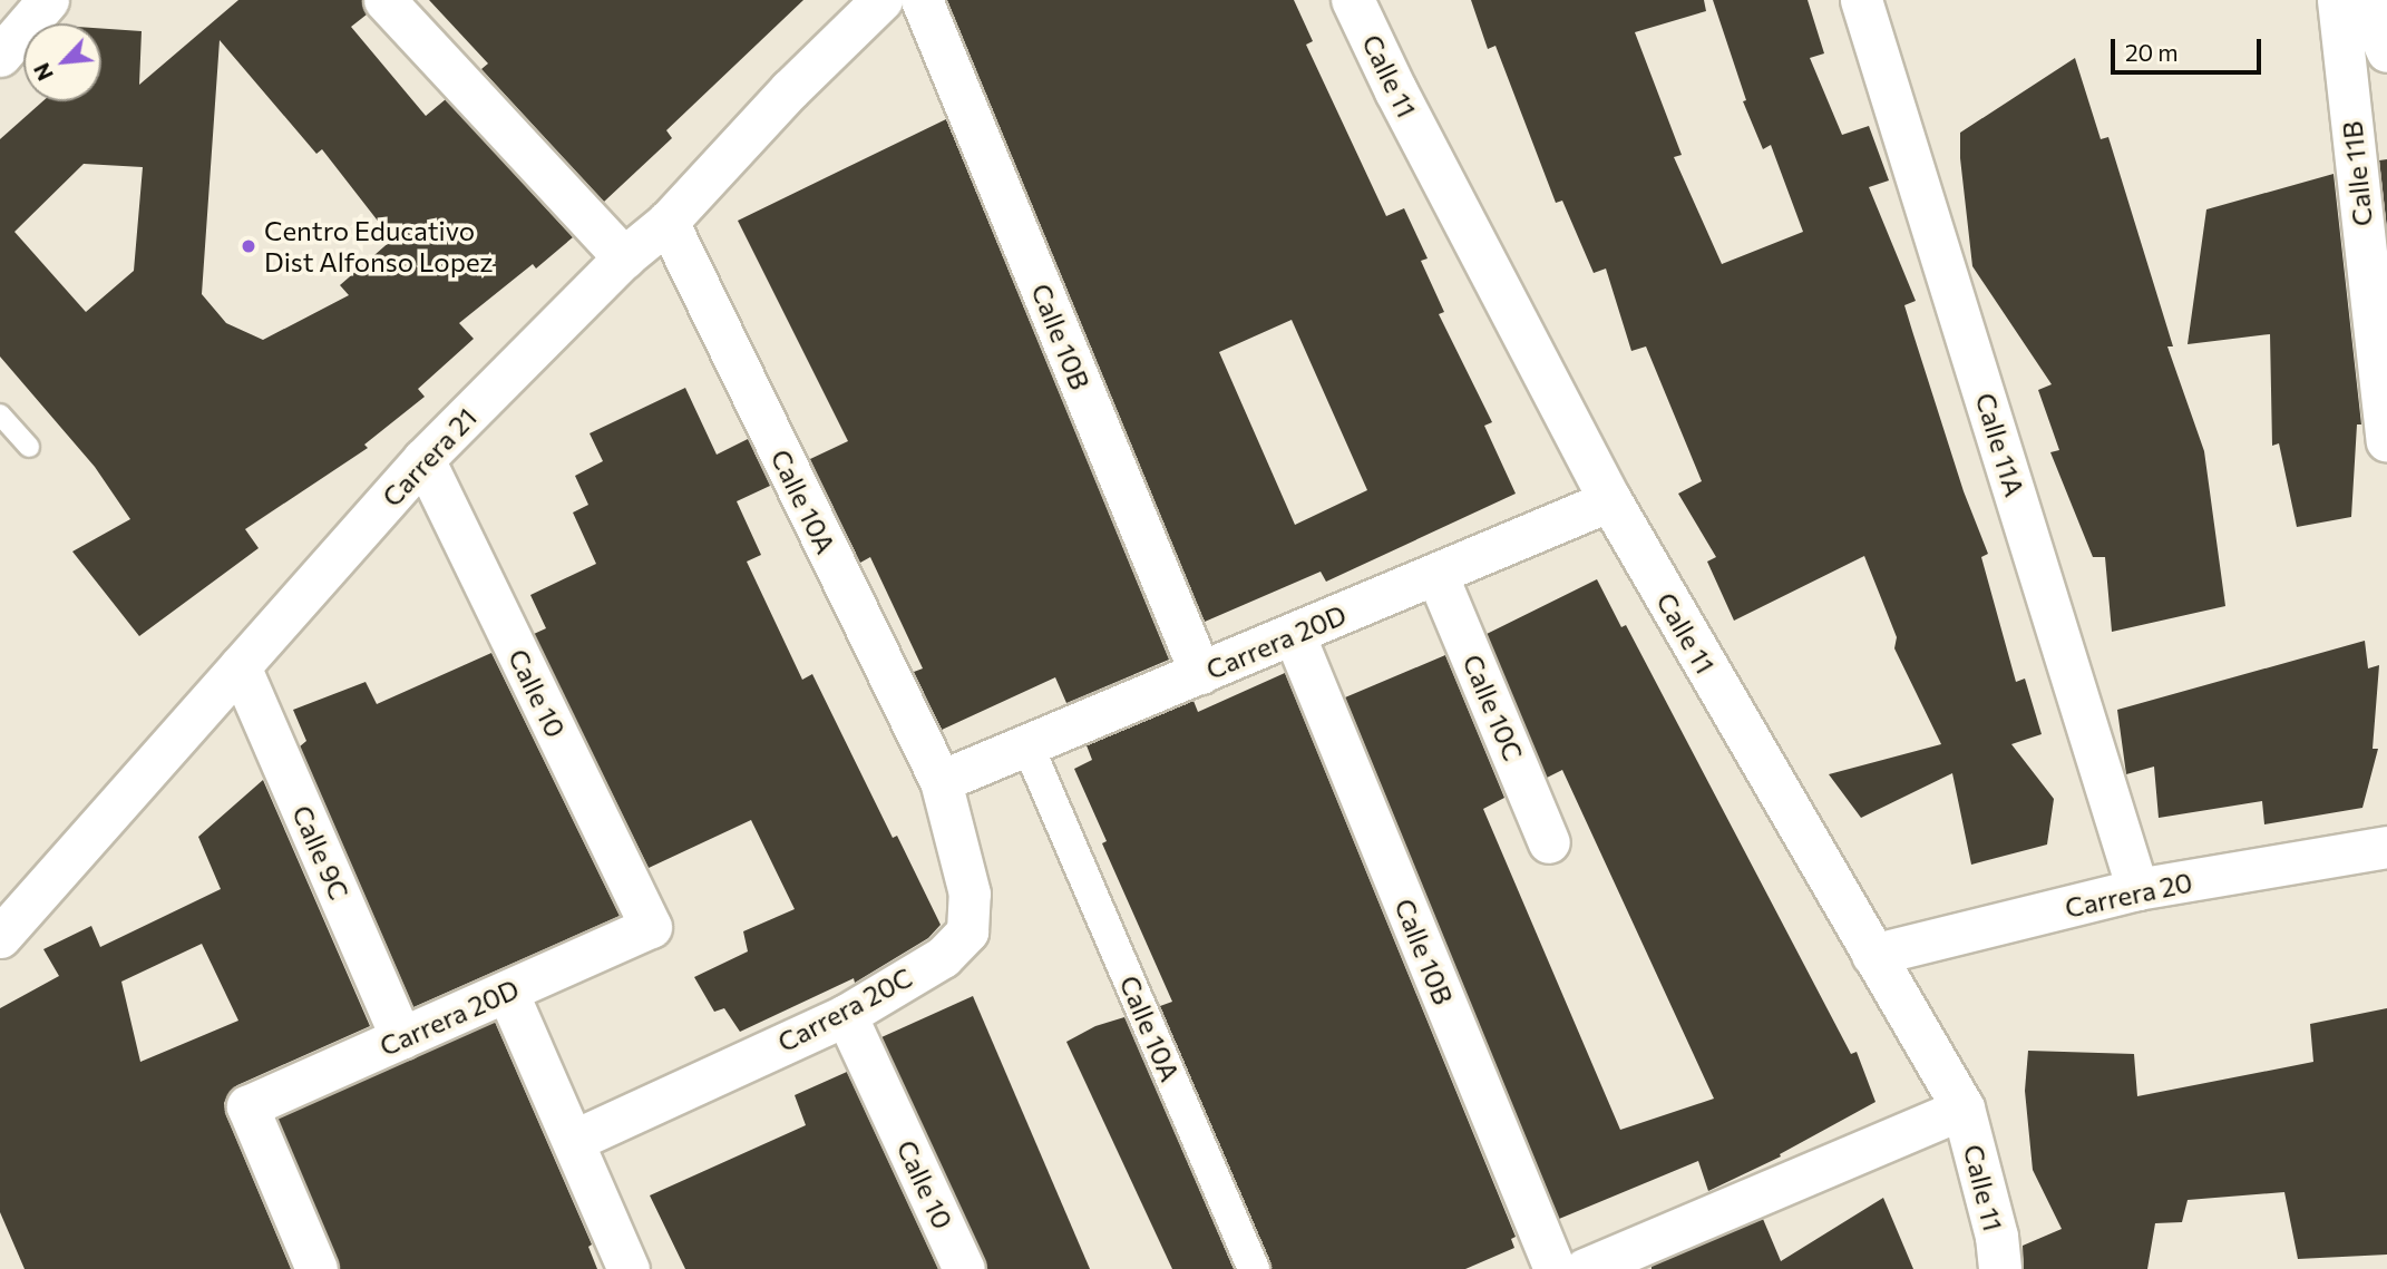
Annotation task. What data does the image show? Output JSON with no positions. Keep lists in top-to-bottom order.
{
  "streets": {
    "street": [
      "Calle 11",
      "Calle 11B",
      "Calle 10B",
      "Calle 11A",
      "Carrera 21",
      "Calle 10A",
      "Carrera 20D",
      "Calle 10",
      "Calle 10C",
      "Calle 9C",
      "Carrera 20",
      "Carrera 20C"
    ]
  },
  "crossings": [
    ["Calle 11", "Carrera 20D"],
    ["Calle 11", "Carrera 20"],
    ["Calle 10B", "Carrera 20D"],
    ["Calle 11A", "Carrera 20"],
    ["Carrera 21", "Calle 10A"],
    ["Carrera 21", "Calle 10"],
    ["Carrera 21", "Calle 9C"],
    ["Calle 10A", "Carrera 20D"],
    ["Calle 10A", "Carrera 20C"],
    ["Carrera 20D", "Calle 10"],
    ["Carrera 20D", "Calle 10C"],
    ["Carrera 20D", "Calle 9C"],
    ["Carrera 20D", "Carrera 20C"],
    ["Calle 10", "Carrera 20C"]
  ],
  "places": ["Centro Educativo Dist Alfonso Lopez"],
  "scale_bar": "20 m",
  "north": "bottom left"
}
